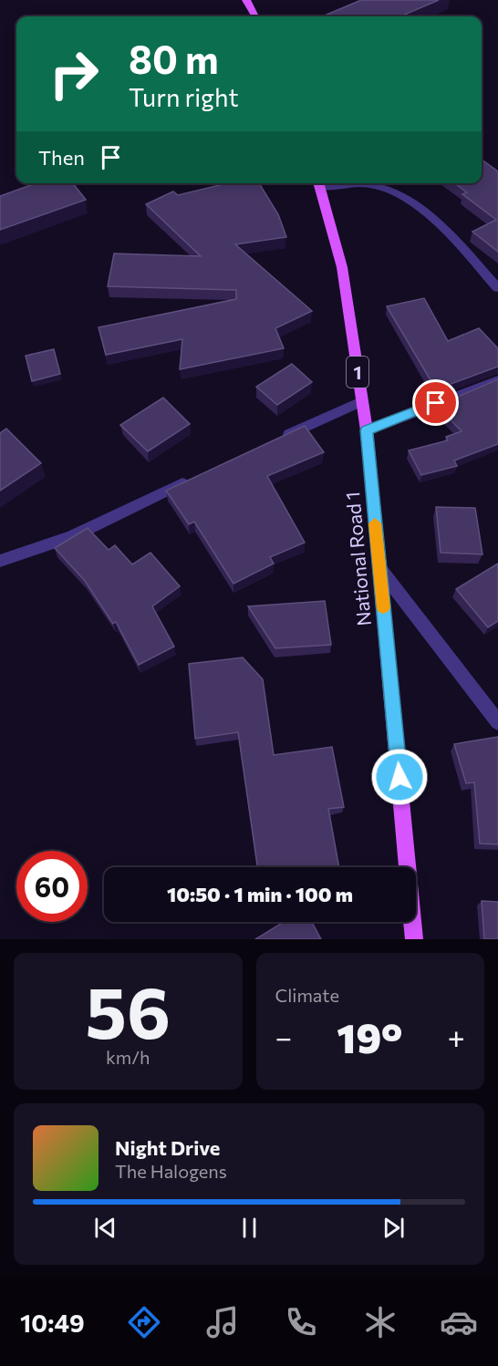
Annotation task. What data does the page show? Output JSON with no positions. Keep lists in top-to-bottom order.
{
  "streets": {
    "main road": ["1", "National Road 1"]
  },
  "page": {
    "turn": ["80 m", "Turn right"],
    "then": "Then",
    "limit": "60",
    "trip": "10:50 · 1 min · 100 m",
    "tile": [
      ["56", "km/h"],
      "Climate"
    ],
    "heat": ["−", "19°", "+"],
    "song": ["Night Drive", "The Halogens"],
    "tabs": "10:49"
  }
}
